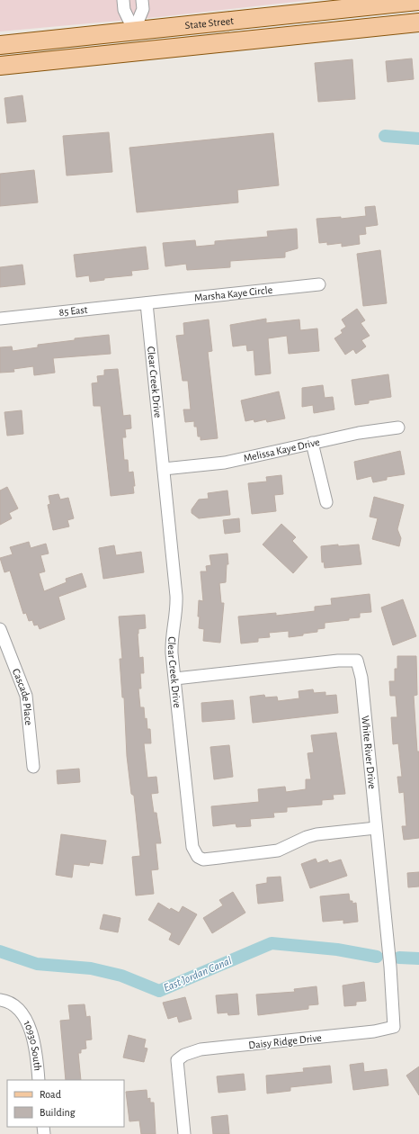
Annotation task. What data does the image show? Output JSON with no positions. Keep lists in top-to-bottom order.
{
  "streets": {
    "main road": ["State Street"],
    "street": [
      "Marsha Kaye Circle",
      "85 East",
      "Clear Creek Drive",
      "Melissa Kaye Drive",
      "Cascade Place",
      "White River Drive",
      "Daisy Ridge Drive",
      "10930 South"
    ]
  },
  "crossings": [
    ["Marsha Kaye Circle", "85 East"],
    ["Marsha Kaye Circle", "Clear Creek Drive"],
    ["85 East", "Clear Creek Drive"],
    ["Clear Creek Drive", "Melissa Kaye Drive"],
    ["Clear Creek Drive", "White River Drive"],
    ["White River Drive", "Daisy Ridge Drive"]
  ],
  "water": ["East Jordan Canal"],
  "legend": ["Road", "Building"]
}
